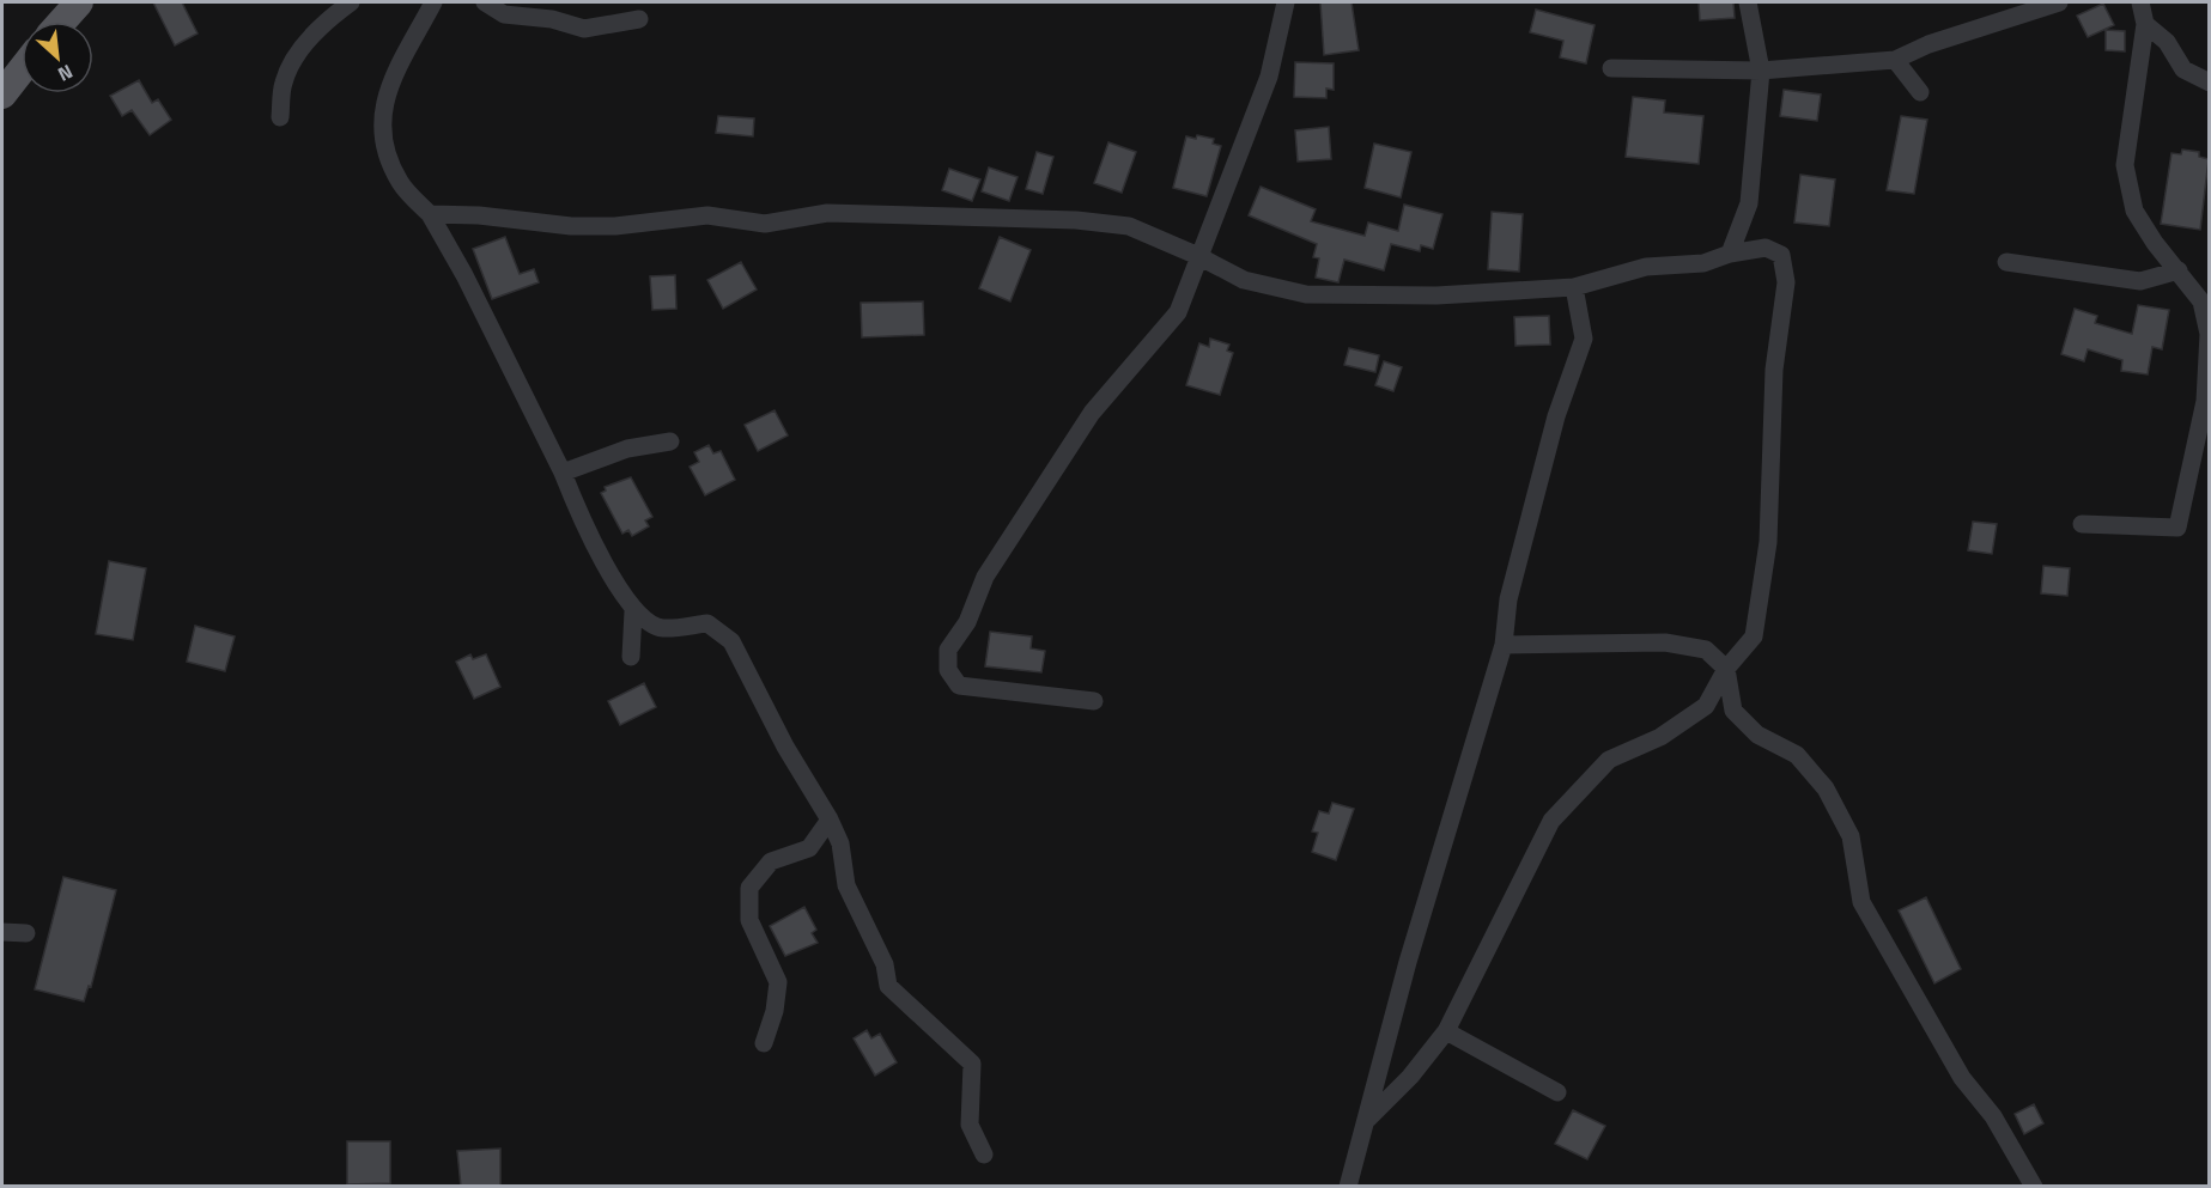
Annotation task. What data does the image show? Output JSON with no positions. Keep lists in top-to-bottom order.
{
  "north": "bottom right"
}
